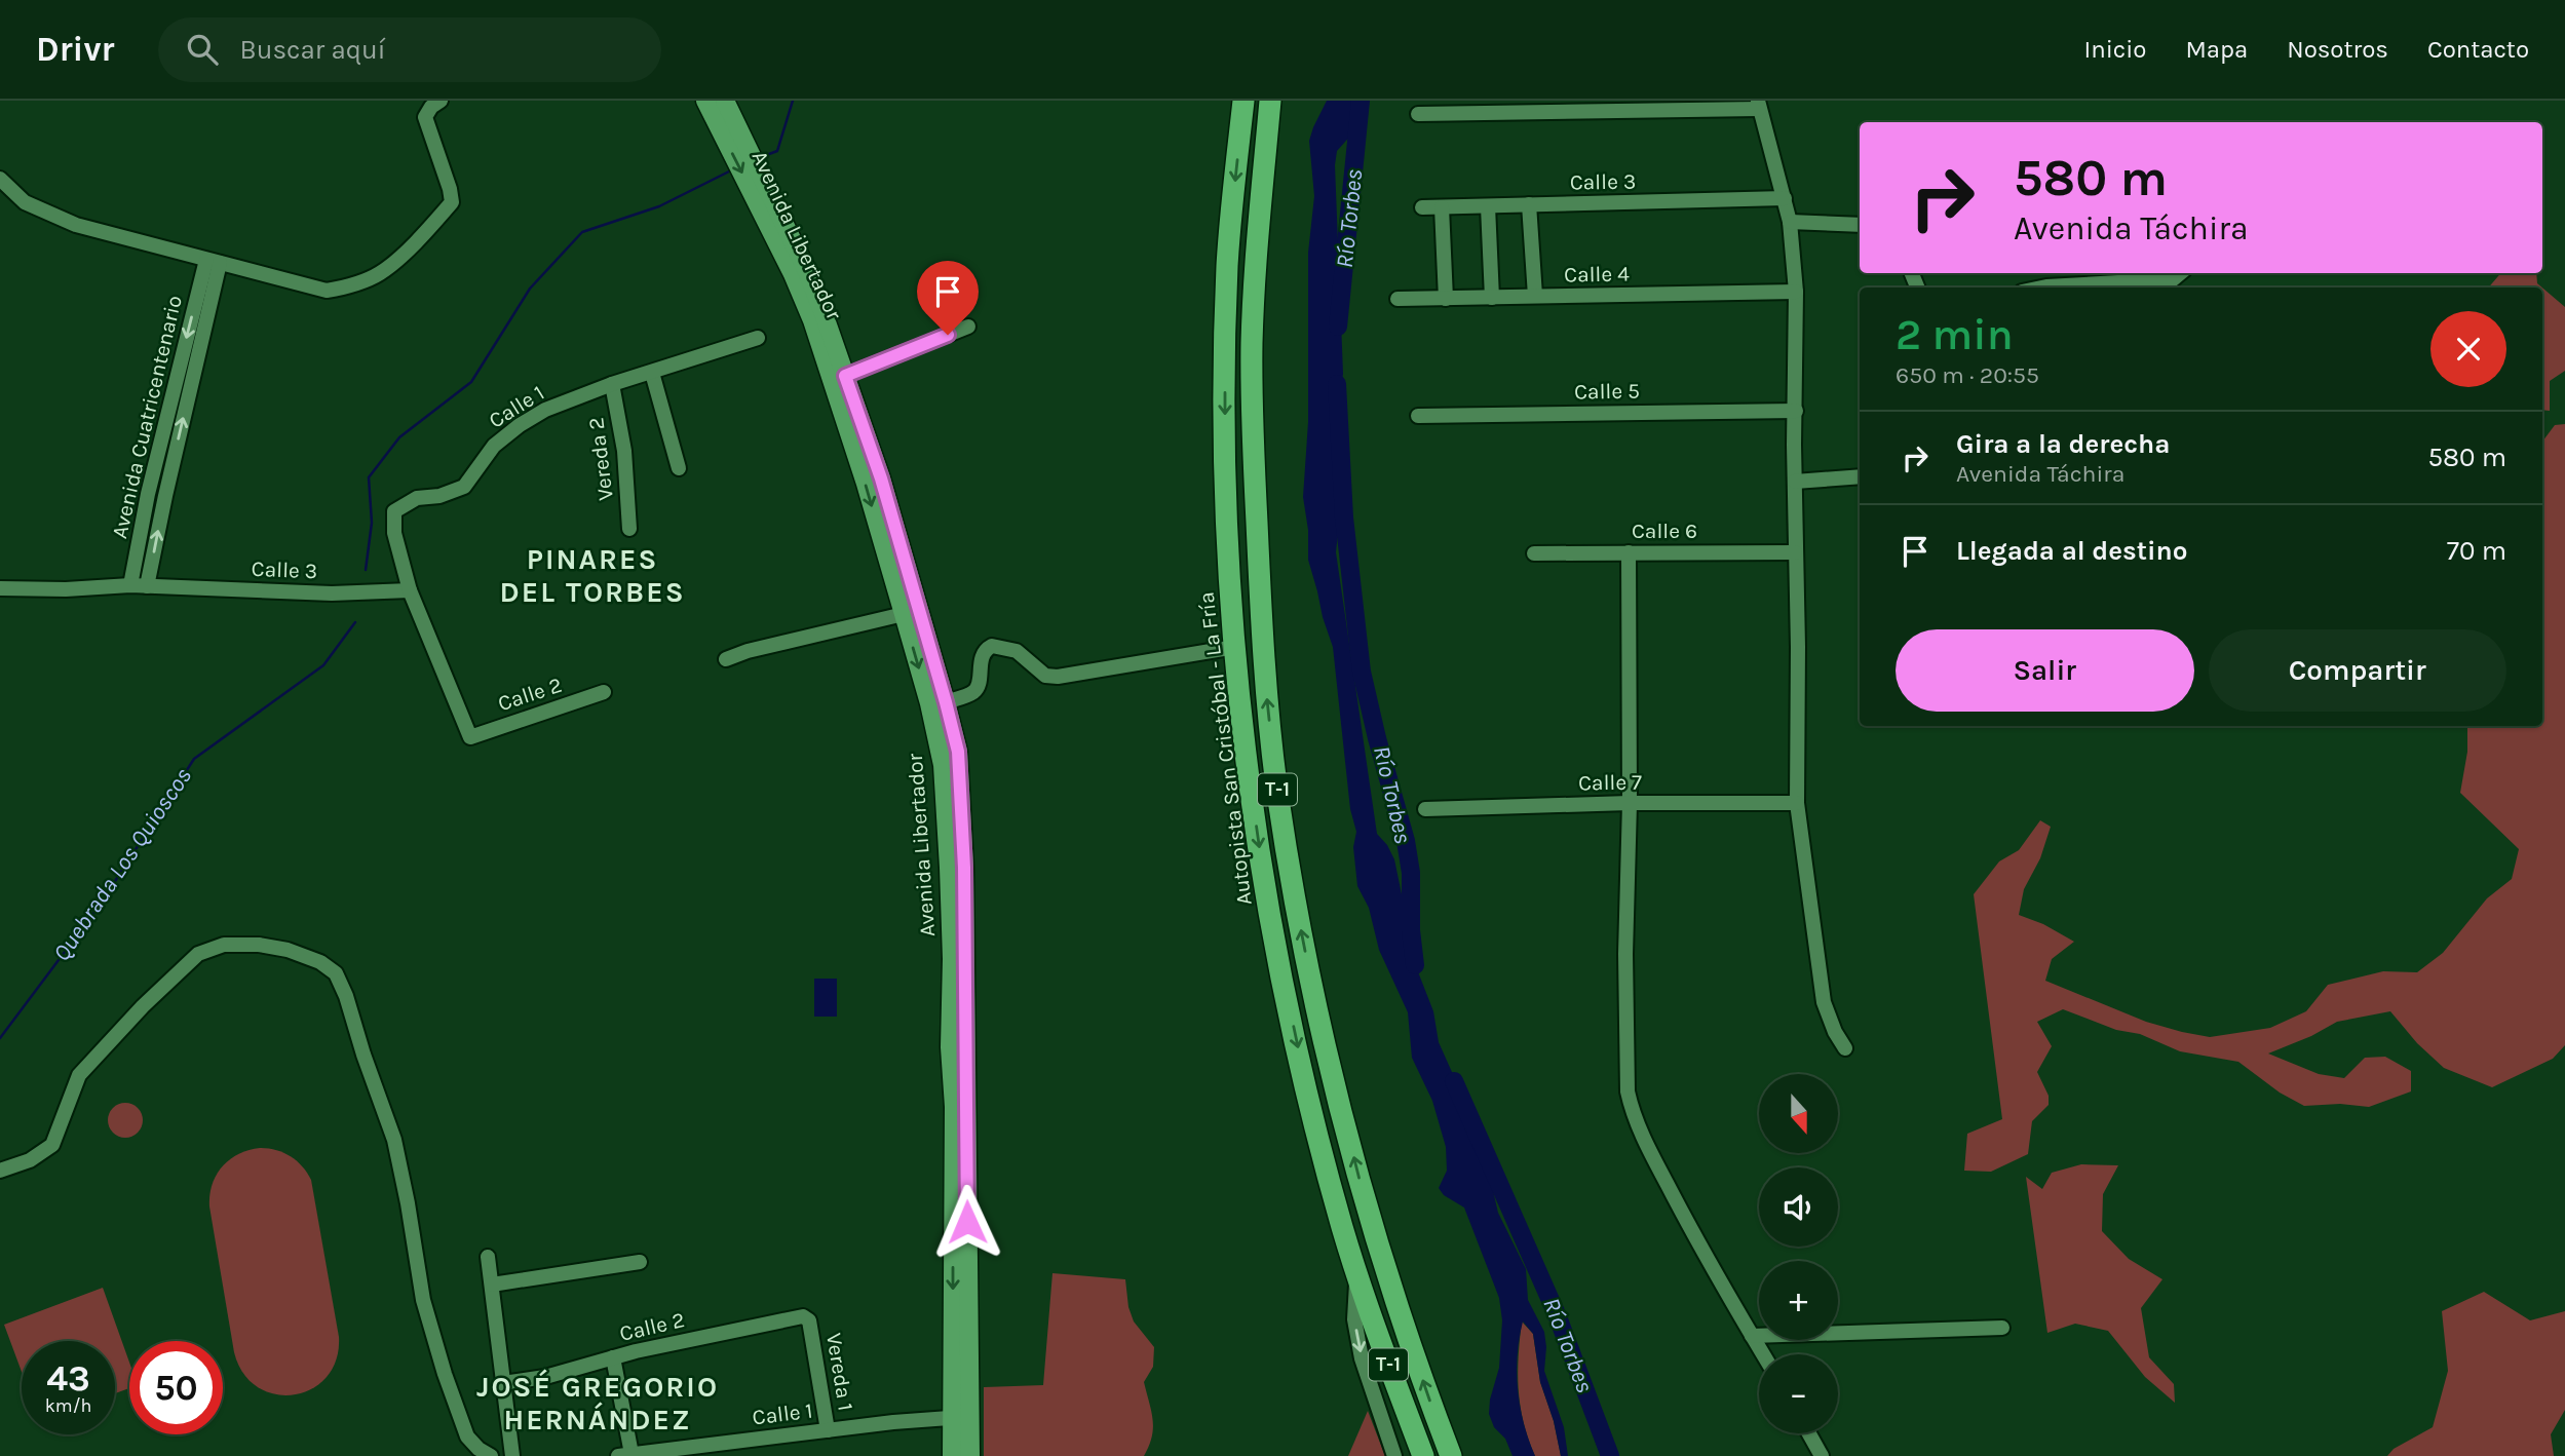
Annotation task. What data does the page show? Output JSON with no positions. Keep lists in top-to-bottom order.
{
  "streets": {
    "highway": ["Autopista San Cristóbal - La Fría", "T-1"],
    "main road": ["Avenida Libertador"],
    "street": [
      "Calle 3",
      "Calle 4",
      "Calle 5",
      "Calle 1",
      "Avenida Cuatricentenario",
      "Vereda 2",
      "Calle 6",
      "Calle 2",
      "Calle 7",
      "Vereda 1"
    ]
  },
  "crossings": [
    ["Calle 3", "Calle 1"],
    ["Calle 3", "Avenida Cuatricentenario"],
    ["Calle 3", "Calle 2"],
    ["Avenida Libertador", "Calle 1"],
    ["Calle 1", "Vereda 2"],
    ["Calle 1", "Calle 2"],
    ["Calle 1", "Vereda 1"],
    ["Calle 2", "Vereda 1"]
  ],
  "districts": ["PINARES DEL TORBES", "JOSÉ GREGORIO HERNÁNDEZ"],
  "water": ["Río Torbes", "Quebrada Los Quioscos"],
  "north": "bottom",
  "page": {
    "header": "Drivr",
    "search": "Buscar aquí",
    "nav": [
      "Inicio",
      "Mapa",
      "Nosotros",
      "Contacto"
    ],
    "turn": ["580 m", "Avenida Táchira"],
    "heading": ["2 min", "650 m · 20:55"],
    "list": [
      {
        "name": "Gira a la derecha",
        "note": "Avenida Táchira",
        "value": "580 m"
      },
      {
        "name": "Llegada al destino",
        "value": "70 m"
      }
    ],
    "buttons": ["Salir", "Compartir"],
    "map_buttons": ["+", "−"],
    "speed": "43 km/h",
    "limit": "50"
  }
}
